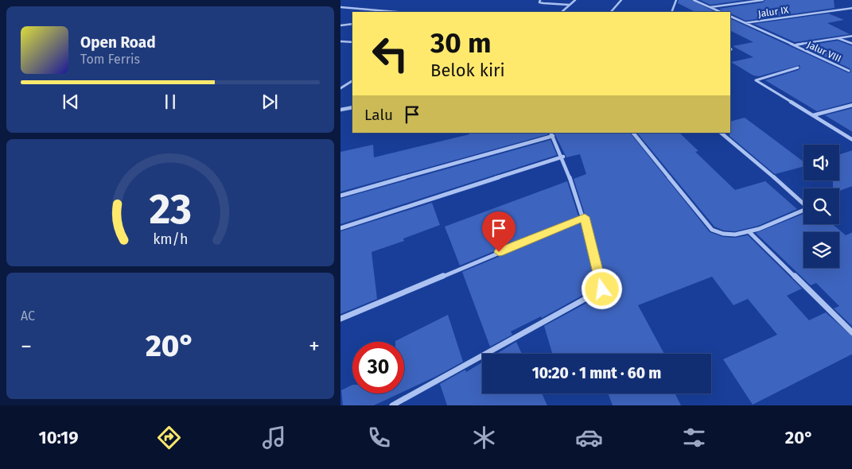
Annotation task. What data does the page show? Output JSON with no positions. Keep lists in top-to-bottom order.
{
  "streets": {
    "street": ["Jalur IX", "Jalur VIII"]
  },
  "crossings": [
    ["Jalur IX", "Jalur VIII"]
  ],
  "page": {
    "turn": ["30 m", "Belok kiri"],
    "song": ["Open Road", "Tom Ferris"],
    "then": "Lalu",
    "tile": "AC",
    "heat": ["−", "20°", "+"],
    "limit": "30",
    "trip": "10:20 · 1 mnt · 60 m",
    "tabs": ["10:19", "20°"],
    "gauge": ["23", "km/h"]
  }
}
